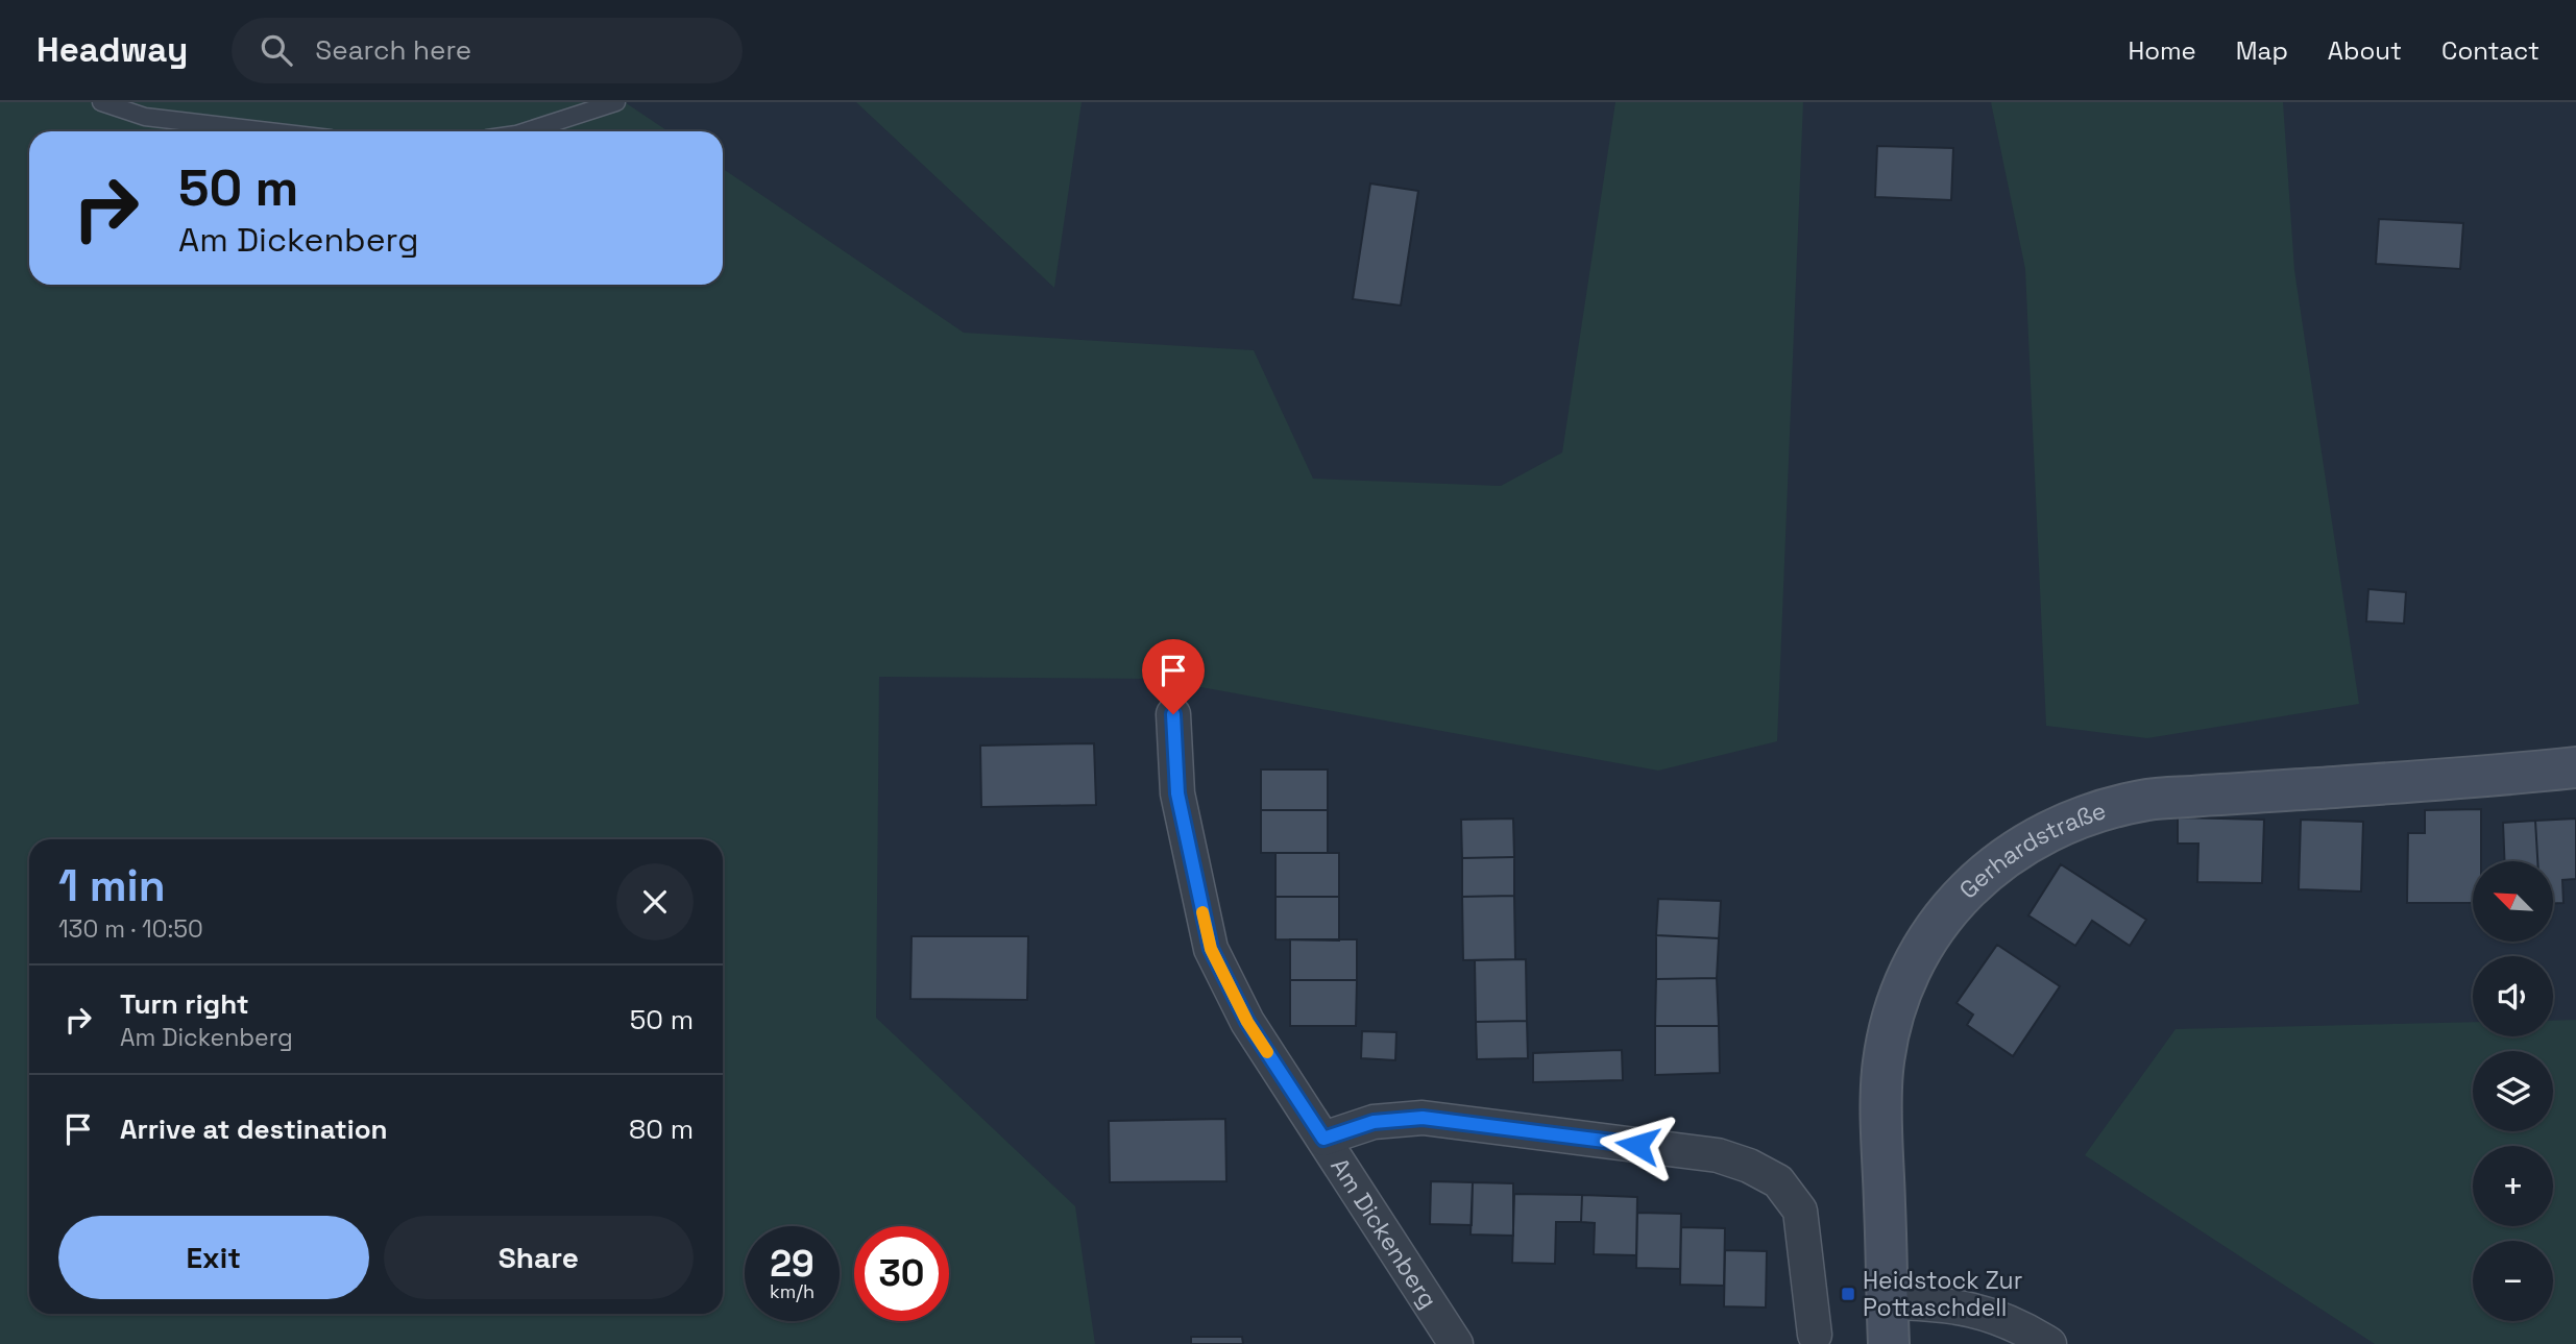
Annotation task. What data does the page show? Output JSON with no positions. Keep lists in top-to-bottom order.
{
  "streets": {
    "street": ["Gerhardstraße", "Am Dickenberg"]
  },
  "places": {
    "transit": ["Heidstock Zur Pottaschdell"]
  },
  "north": "top left",
  "page": {
    "header": "Headway",
    "search": "Search here",
    "nav": [
      "Home",
      "Map",
      "About",
      "Contact"
    ],
    "turn": ["50 m", "Am Dickenberg"],
    "heading": ["1 min", "130 m · 10:50"],
    "map_buttons": ["+", "−"],
    "list": [
      {
        "name": "Turn right",
        "note": "Am Dickenberg",
        "value": "50 m"
      },
      {
        "name": "Arrive at destination",
        "value": "80 m"
      }
    ],
    "buttons": ["Exit", "Share"],
    "speed": "29 km/h",
    "limit": "30"
  }
}
